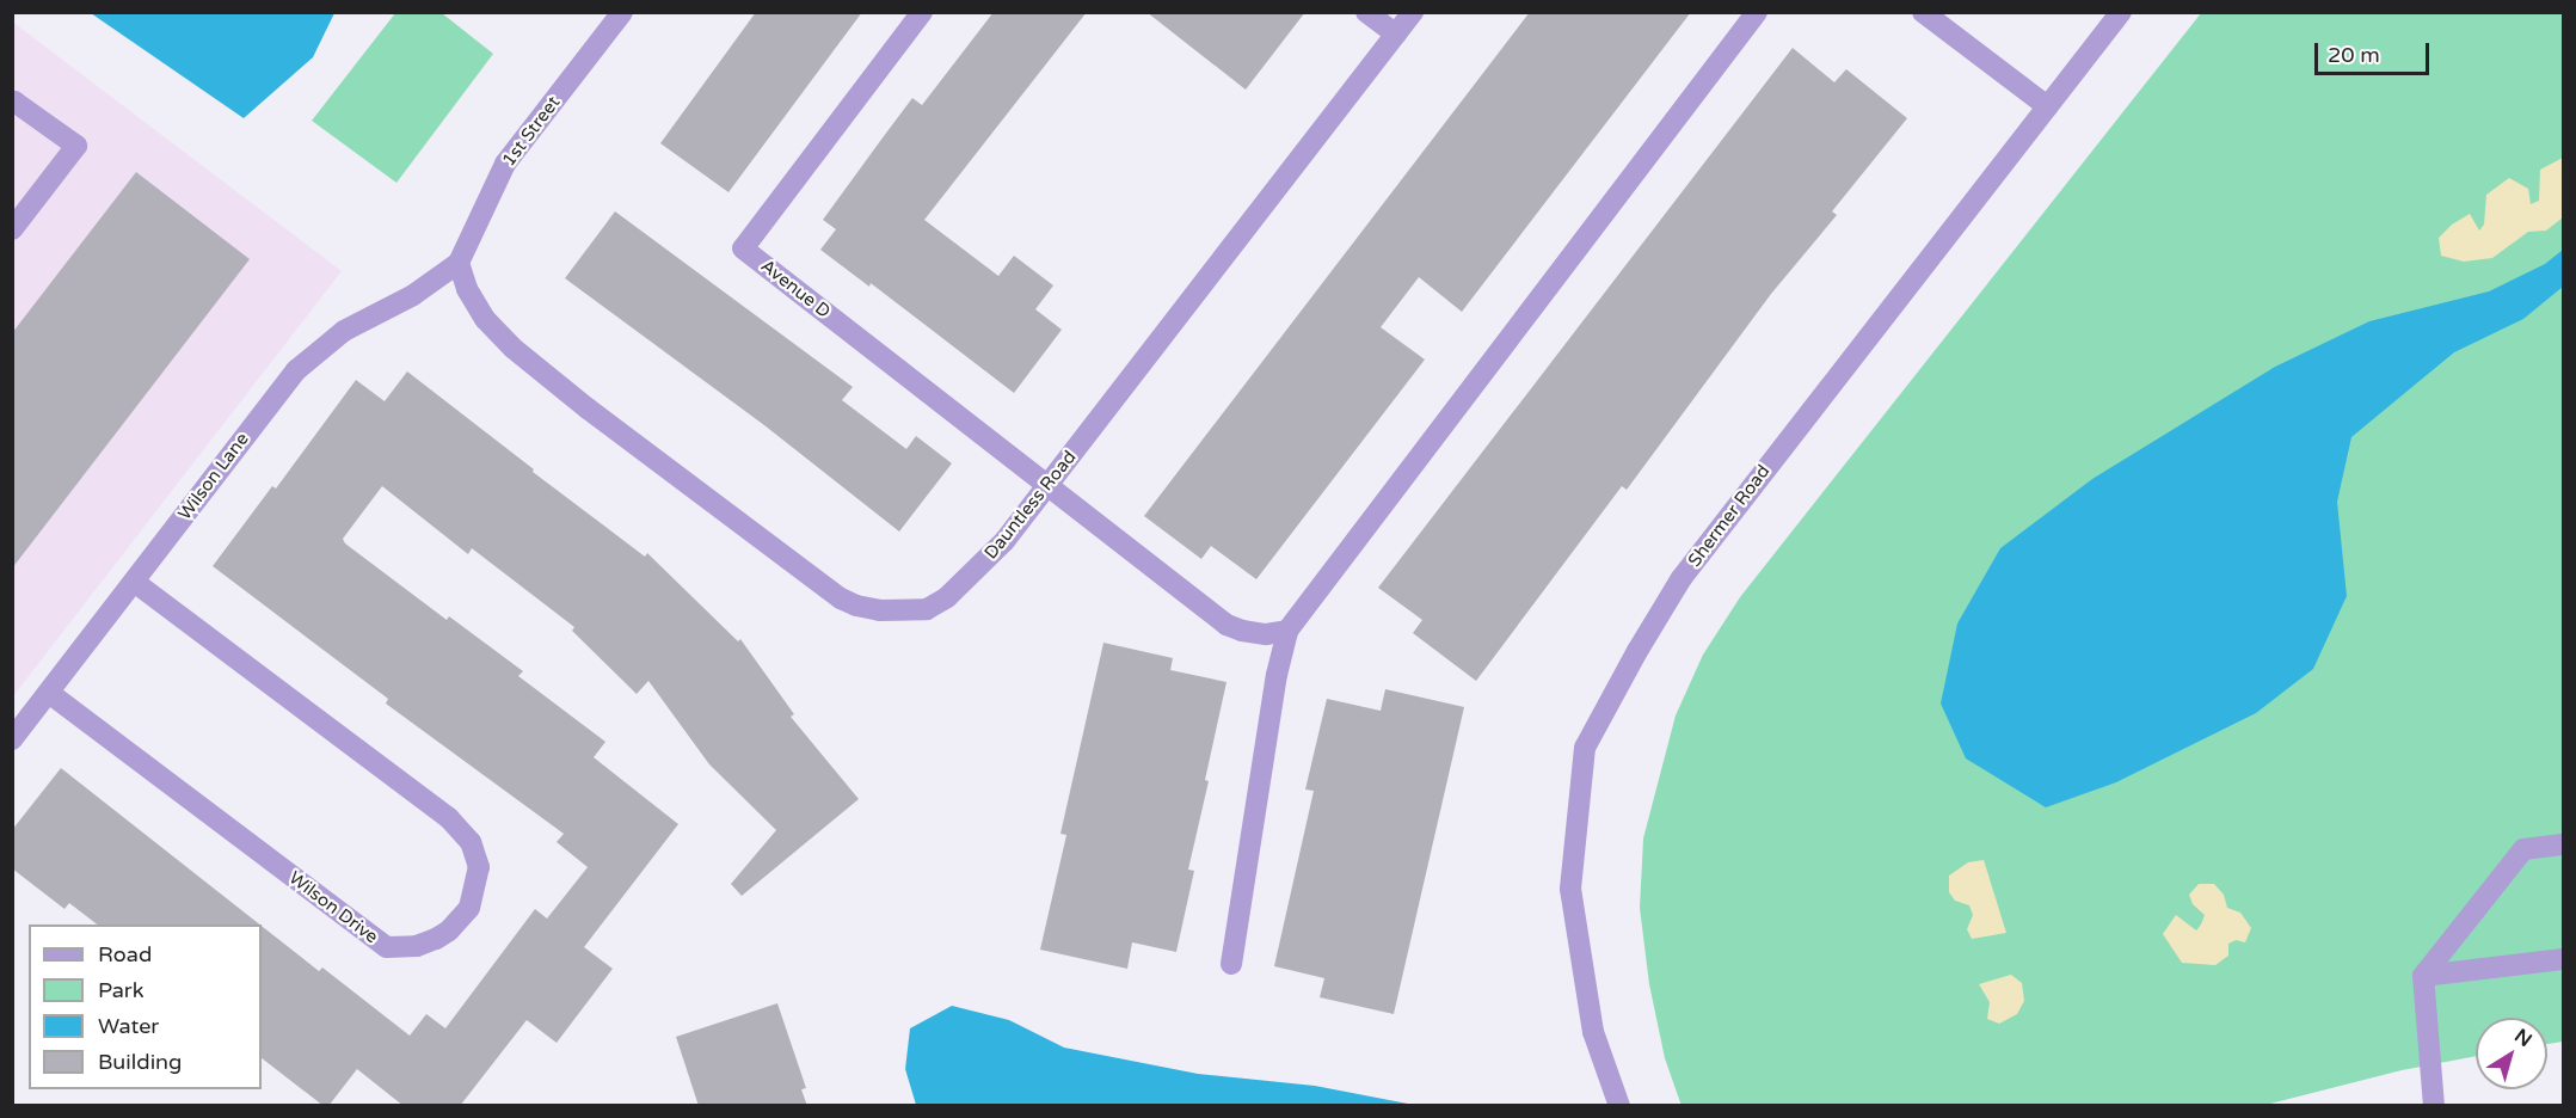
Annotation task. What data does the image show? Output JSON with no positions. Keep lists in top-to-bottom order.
{
  "streets": {
    "street": [
      "1st Street",
      "Avenue D",
      "Wilson Lane",
      "Dauntless Road",
      "Shermer Road",
      "Wilson Drive"
    ]
  },
  "crossings": [
    ["1st Street", "Wilson Lane"],
    ["1st Street", "Dauntless Road"],
    ["Avenue D", "Dauntless Road"],
    ["Wilson Lane", "Dauntless Road"],
    ["Wilson Lane", "Wilson Drive"]
  ],
  "legend": [
    "Road",
    "Park",
    "Water",
    "Building"
  ],
  "scale_bar": "20 m",
  "north": "top right"
}
